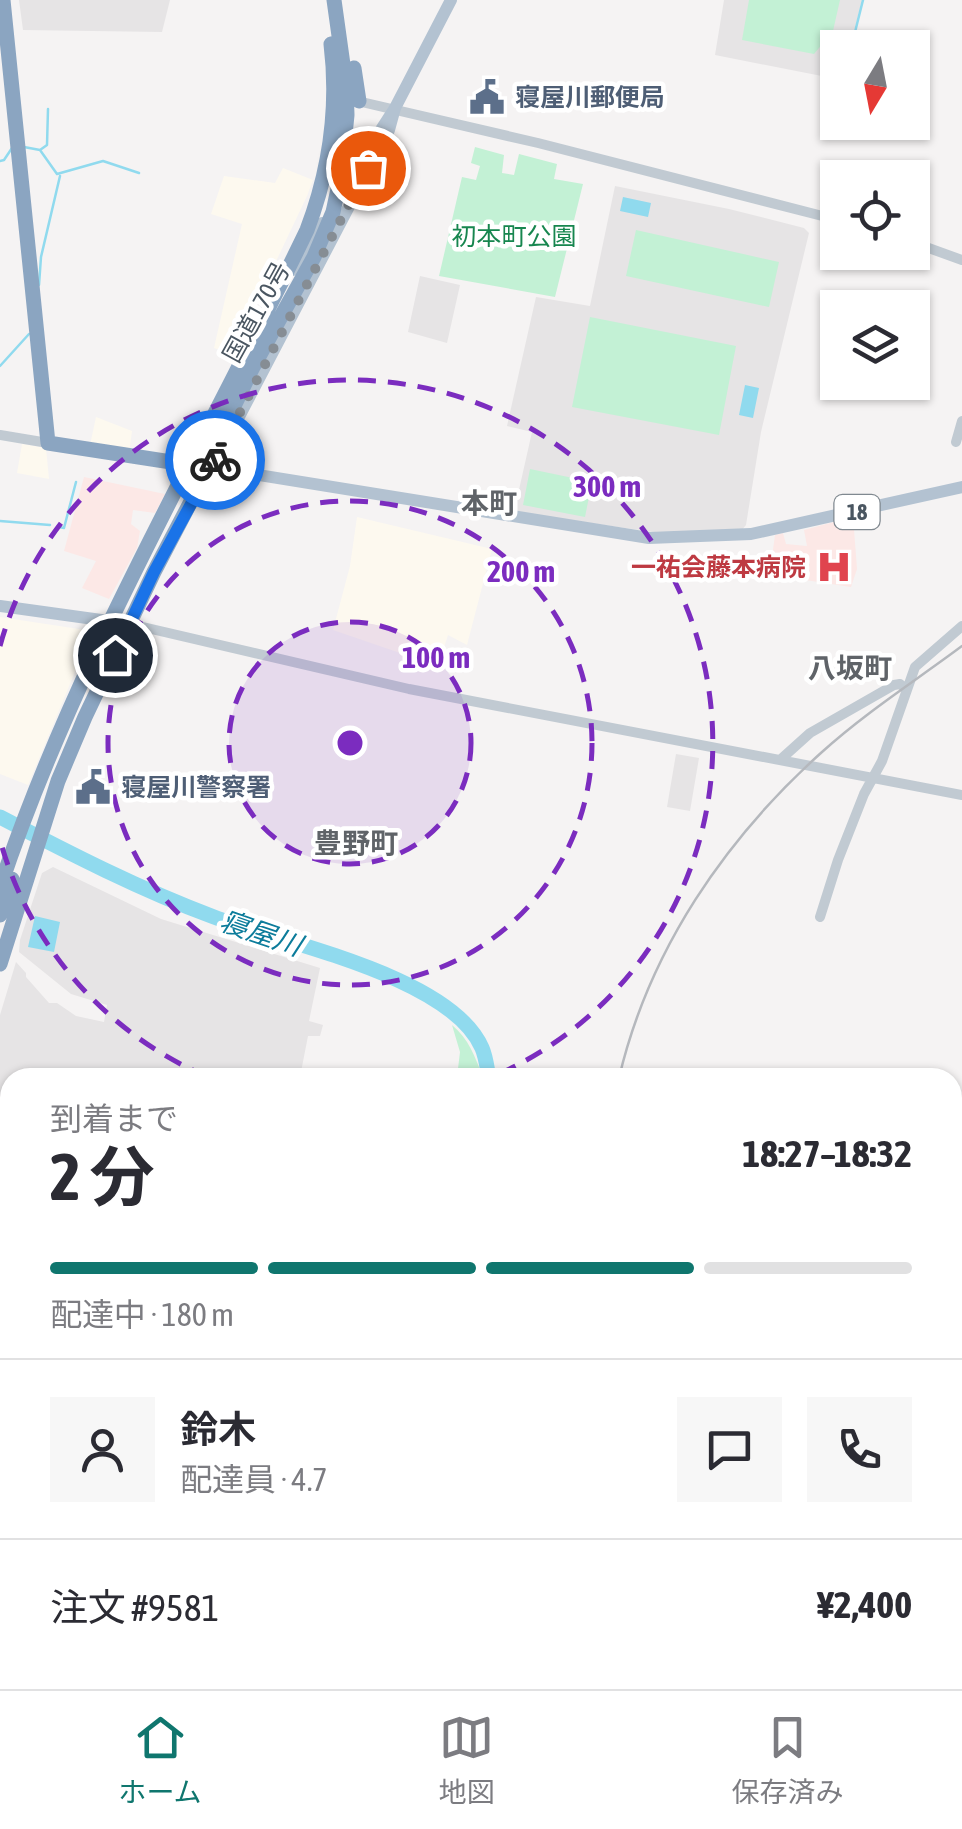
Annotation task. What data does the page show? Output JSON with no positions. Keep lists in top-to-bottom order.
{
  "streets": {
    "highway": ["国道170号"],
    "main road": ["18"]
  },
  "crossings": [
    ["国道170号", "18"]
  ],
  "districts": ["本町", "八坂町", "豊野町"],
  "water": ["寝屋川"],
  "parks": ["初本町公園"],
  "places": {
    "public building": ["寝屋川郵便局", "寝屋川警察署"],
    "hospital": ["一祐会藤本病院"]
  },
  "north": "bottom",
  "page": {
    "heading": ["2 分", "到着まで", "18:27–18:32"],
    "panel": [
      "鈴木",
      "配達員 · 4.7",
      "注文 #9581",
      "¥2,400"
    ],
    "bar": "配達中 · 180 m",
    "tabs": ["ホーム", "地図", "保存済み"]
  },
  "rings": ["300 m", "200 m", "100 m"]
}
